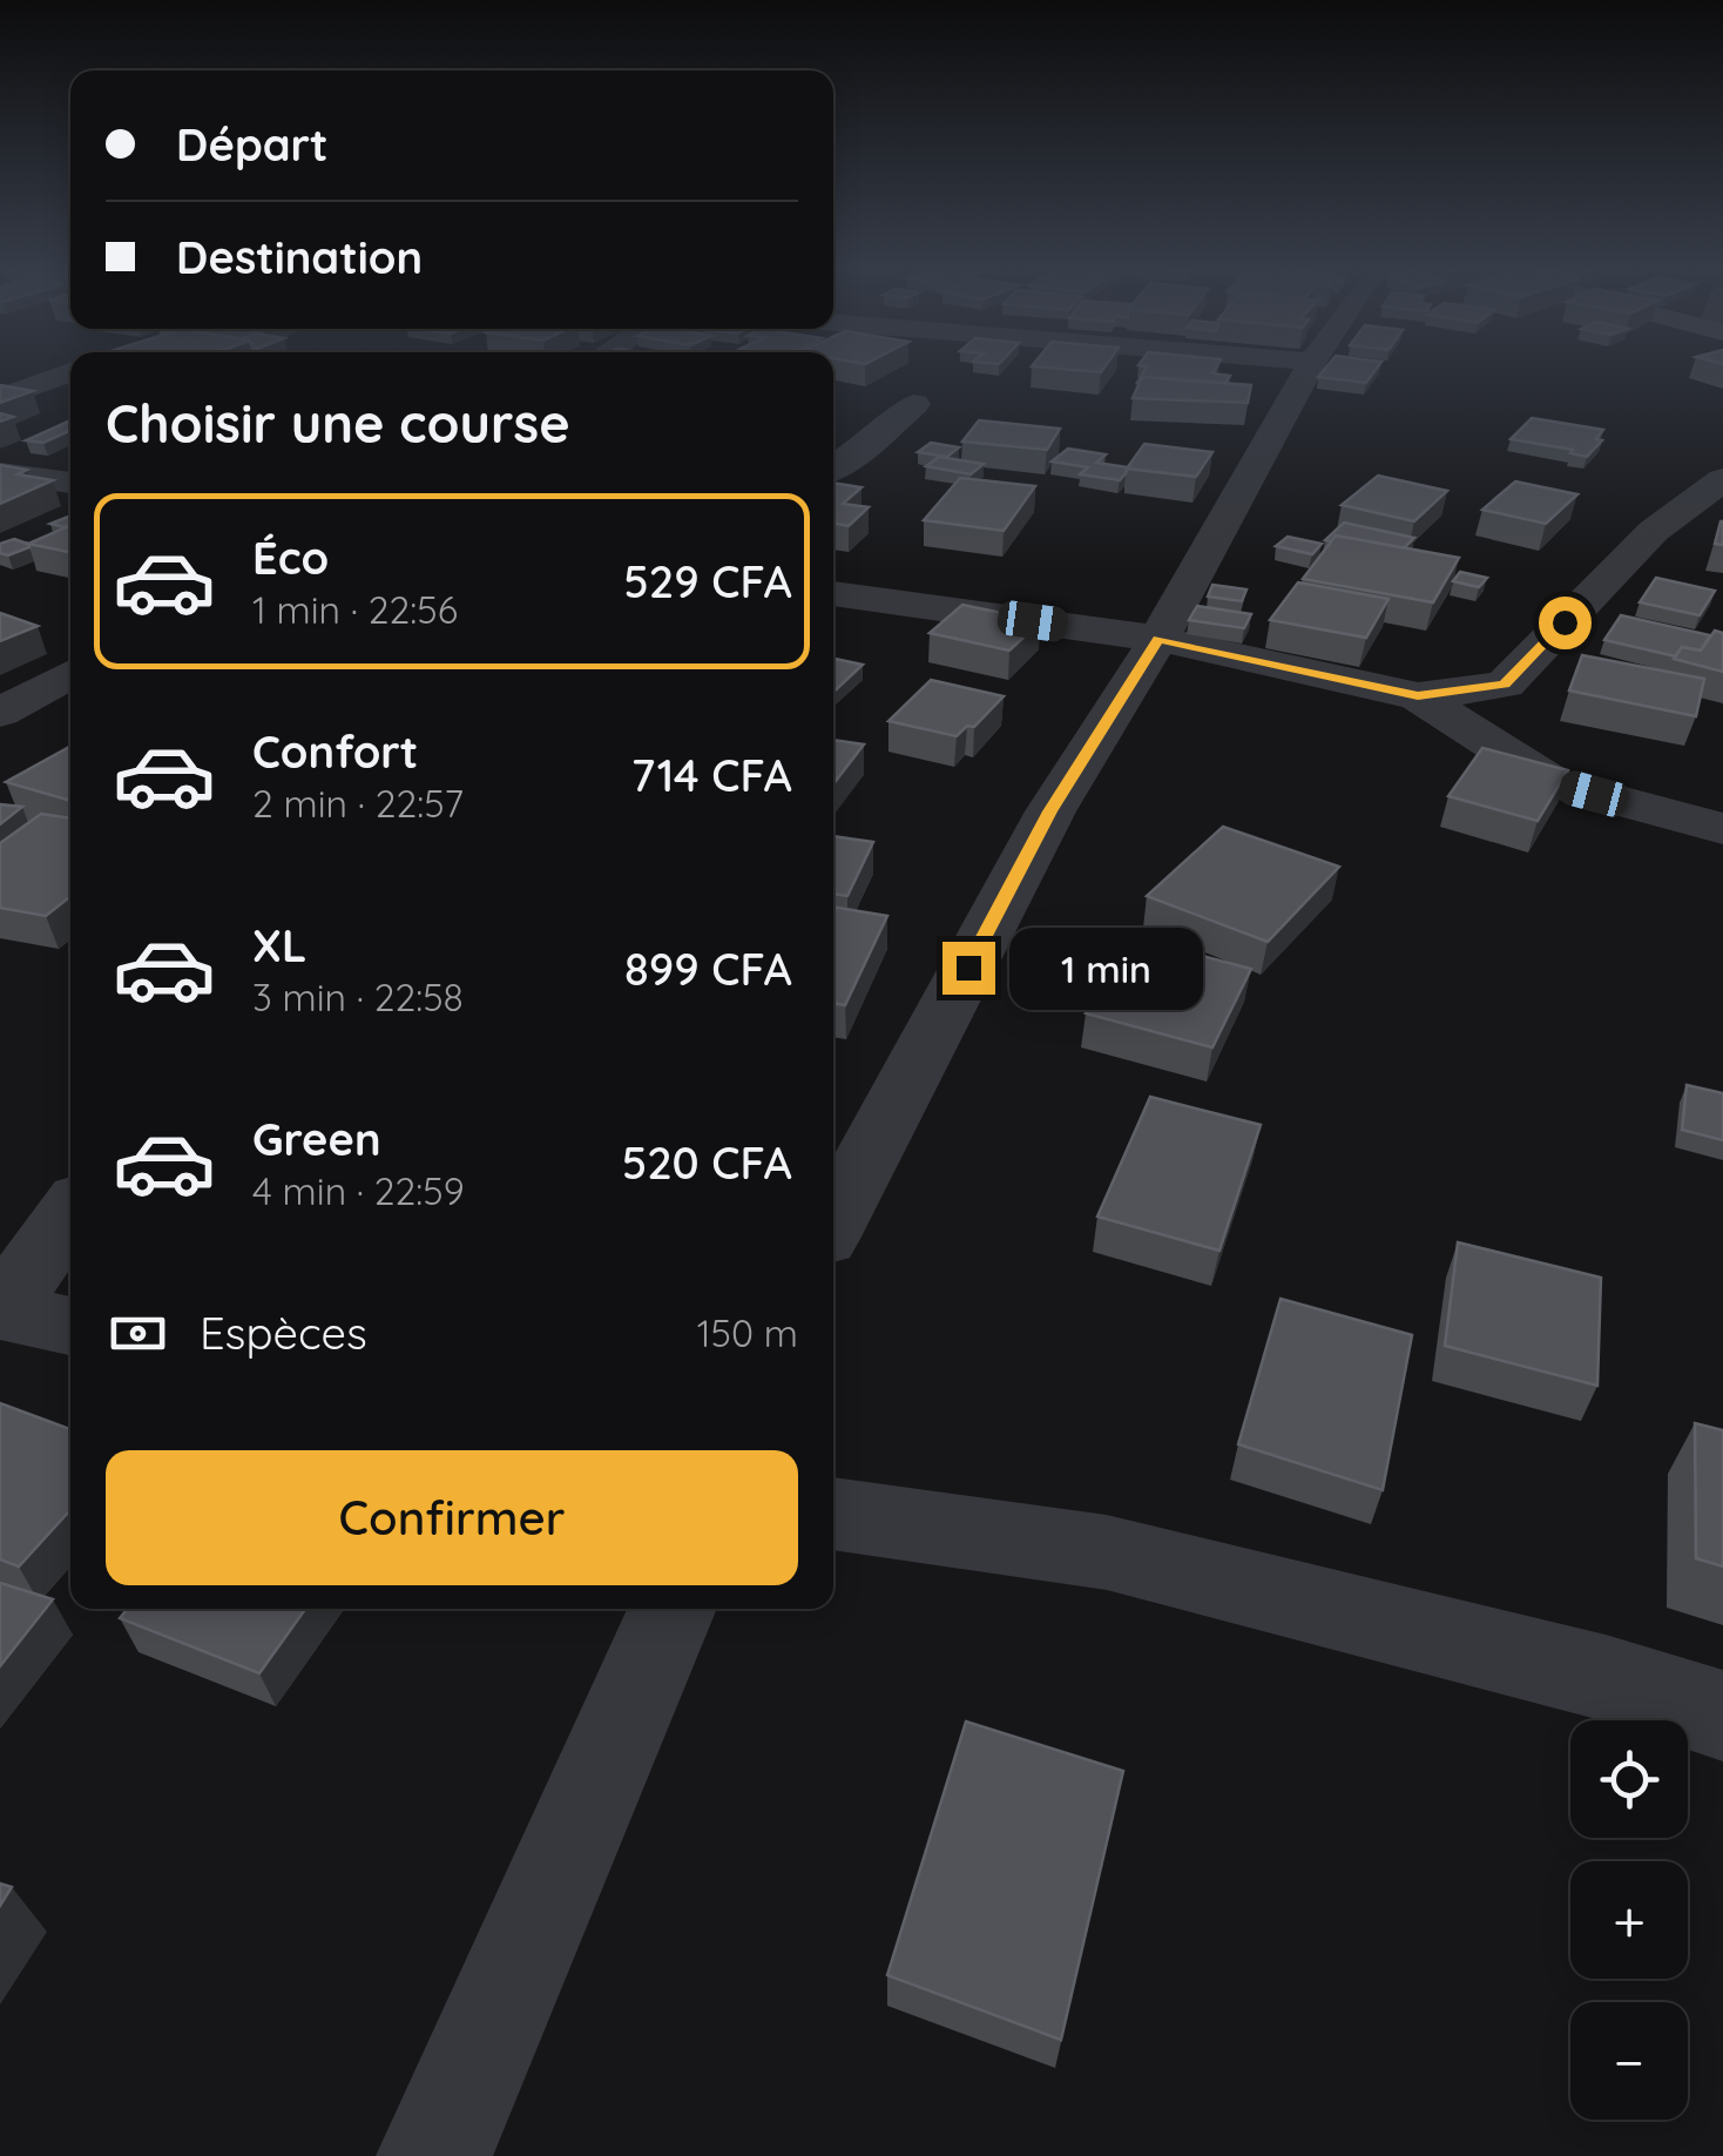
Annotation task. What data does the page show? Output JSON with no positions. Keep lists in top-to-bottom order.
{
  "page": {
    "banner": ["Départ", "Destination"],
    "heading": "Choisir une course",
    "list": [
      {
        "name": "Éco",
        "note": "1 min · 22:56",
        "value": "529 CFA"
      },
      {
        "name": "Confort",
        "note": "2 min · 22:57",
        "value": "714 CFA"
      },
      {
        "name": "XL",
        "note": "3 min · 22:58",
        "value": "899 CFA"
      },
      {
        "name": "Green",
        "note": "4 min · 22:59",
        "value": "520 CFA"
      }
    ],
    "bubble": "1 min",
    "pay": ["Espèces", "150 m"],
    "buttons": "Confirmer",
    "map_buttons": ["+", "−"]
  }
}
